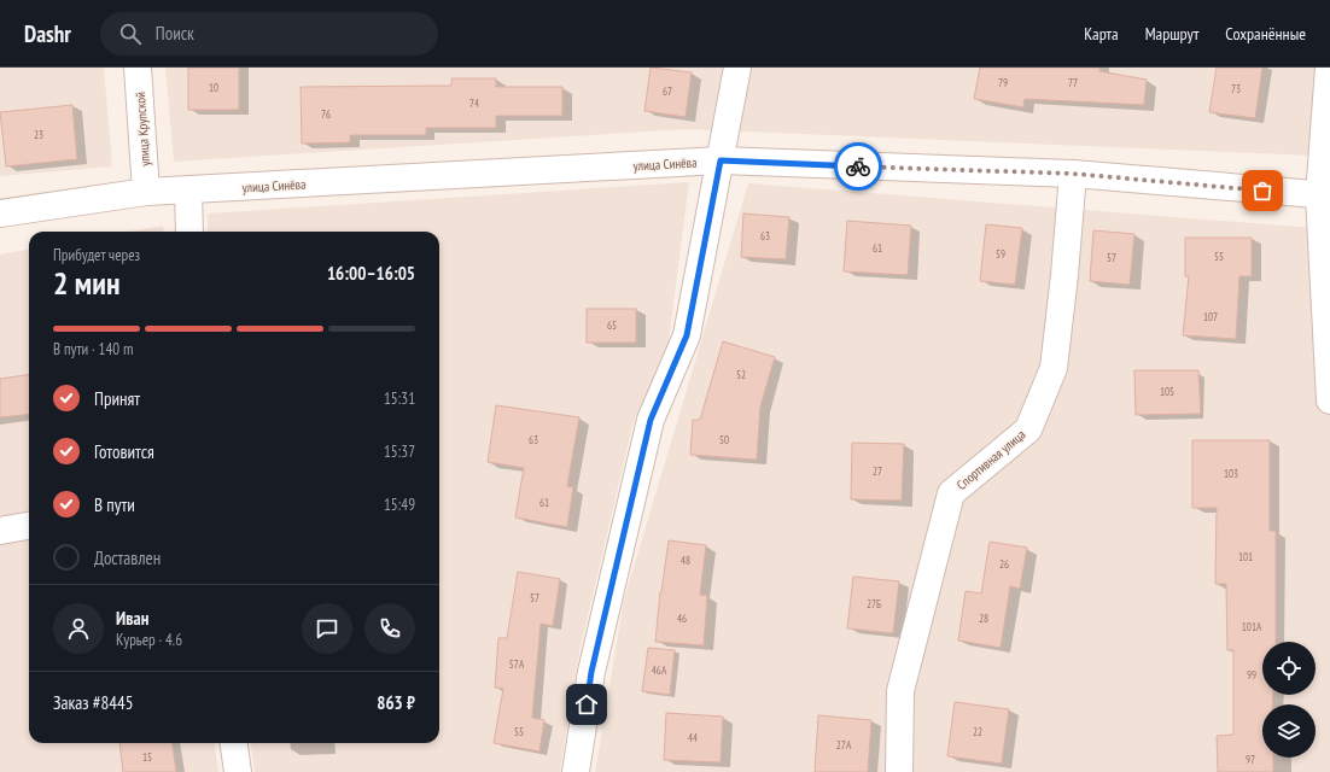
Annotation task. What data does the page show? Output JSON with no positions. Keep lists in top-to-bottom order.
{
  "streets": {
    "street": ["улица Крупской", "улица Синёва", "Спортивная улица"]
  },
  "crossings": [
    ["улица Крупской", "улица Синёва"],
    ["улица Синёва", "Спортивная улица"]
  ],
  "house_numbers": [
    "79",
    "77",
    "10",
    "73",
    "67",
    "74",
    "76",
    "23",
    "63",
    "61",
    "59",
    "55",
    "57",
    "107",
    "65",
    "52",
    "105",
    "63",
    "50",
    "27",
    "103",
    "61",
    "101",
    "48",
    "26",
    "57",
    "27Б",
    "46",
    "28",
    "101А",
    "57А",
    "46А",
    "99",
    "55",
    "22",
    "44",
    "27А",
    "15",
    "97"
  ],
  "page": {
    "header": "Dashr",
    "search": "Поиск",
    "nav": ["Карта", "Маршрут", "Сохранённые"],
    "heading": ["2 мин", "Прибудет через", "16:00–16:05"],
    "panel": [
      "Иван",
      "Курьер · 4.6",
      "Заказ #8445",
      "863 ₽"
    ],
    "bar": "В пути · 140 m",
    "list": [
      ["Принят", "15:31"],
      ["Готовится", "15:37"],
      ["В пути", "15:49"],
      "Доставлен"
    ]
  }
}
